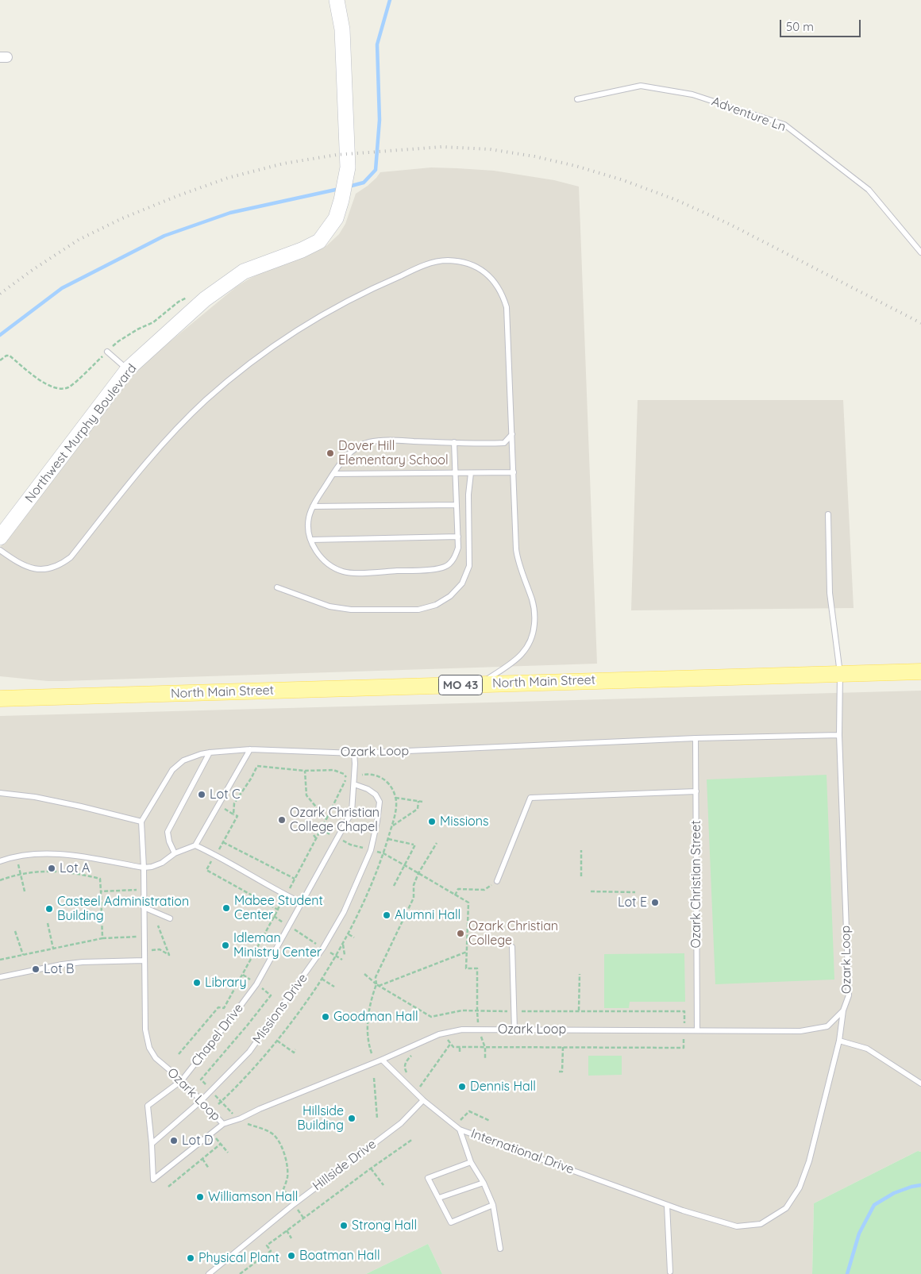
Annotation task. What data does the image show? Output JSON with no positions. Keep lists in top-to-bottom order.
{
  "streets": {
    "main road": ["North Main Street", "MO 43"],
    "street": ["Northwest Murphy Boulevard"],
    "lane": [
      "Adventure Ln",
      "Ozark Loop",
      "Ozark Christian Street",
      "Missions Drive",
      "Chapel Drive",
      "International Drive",
      "Hillside Drive"
    ]
  },
  "crossings": [
    ["Ozark Loop", "Ozark Christian Street"],
    ["Ozark Loop", "Missions Drive"],
    ["Ozark Loop", "Chapel Drive"],
    ["Ozark Loop", "International Drive"],
    ["Missions Drive", "Chapel Drive"],
    ["International Drive", "Hillside Drive"]
  ],
  "places": [
    "Dover Hill Elementary School",
    "Lot C",
    "Ozark Christian College Chapel",
    "Missions",
    "Lot A",
    "Lot E",
    "Mabee Student Center",
    "Casteel Administration Building",
    "Alumni Hall",
    "Ozark Christian College",
    "Idleman Ministry Center",
    "Lot B",
    "Library",
    "Goodman Hall",
    "Dennis Hall",
    "Hillside Building",
    "Lot D",
    "Williamson Hall",
    "Strong Hall",
    "Boatman Hall",
    "Physical Plant"
  ],
  "scale_bar": "50 m"
}
